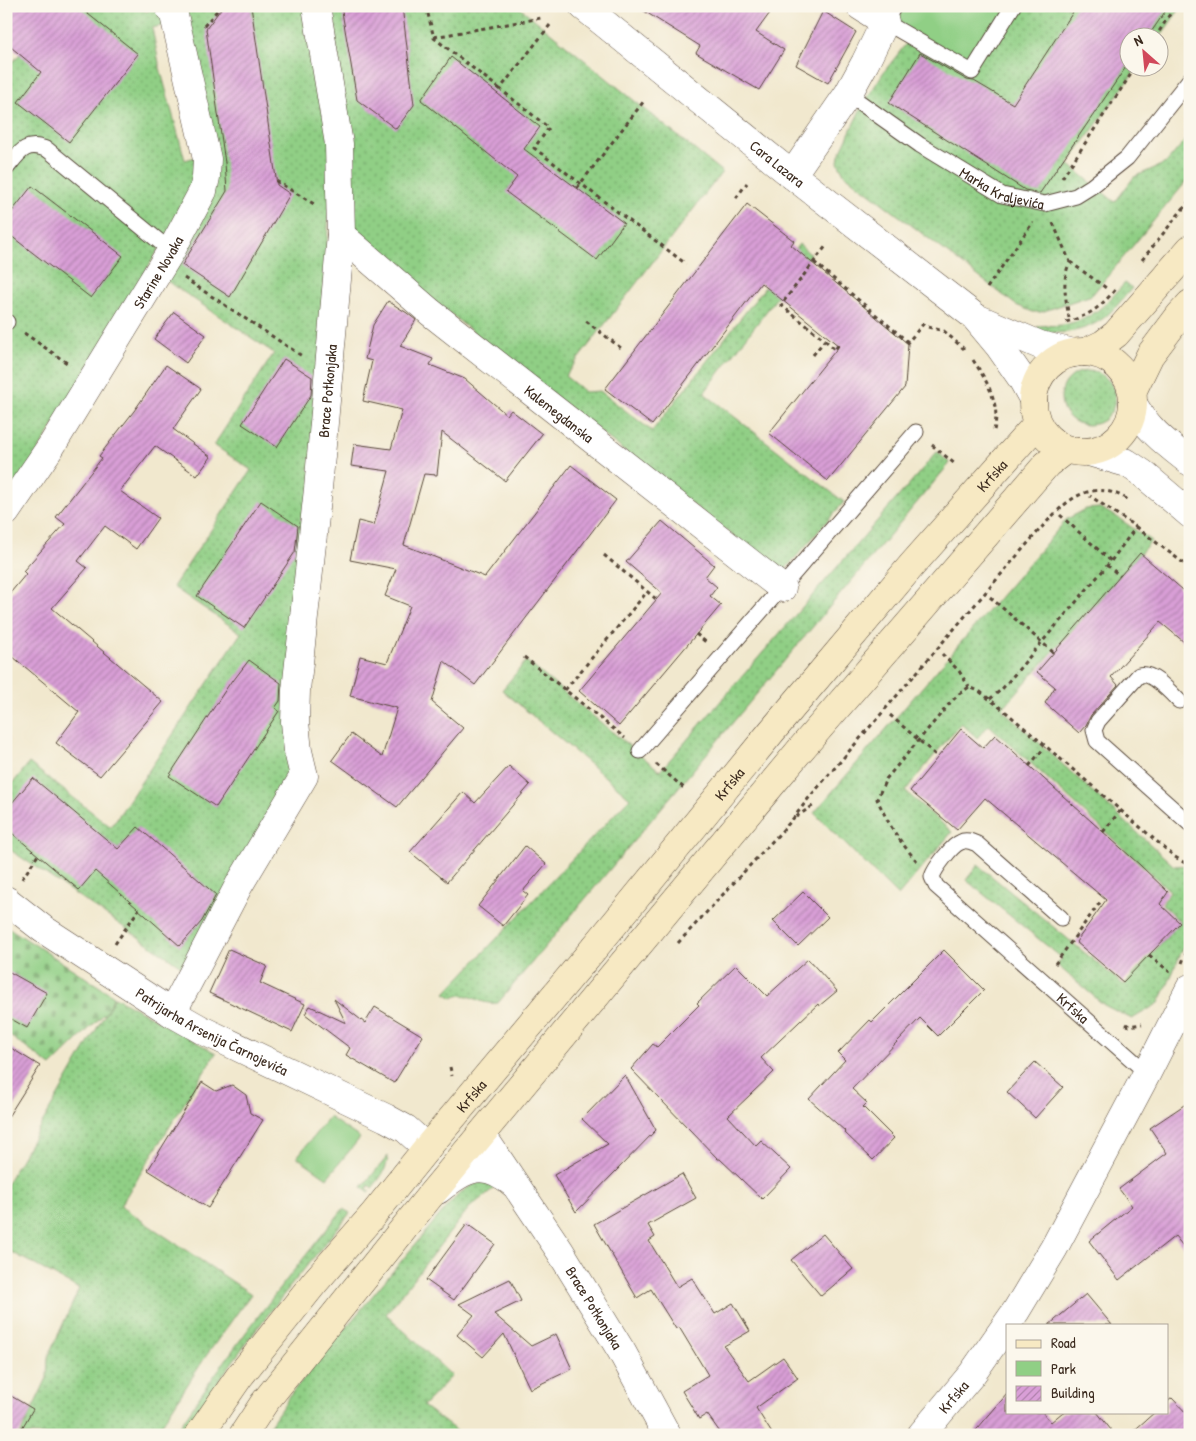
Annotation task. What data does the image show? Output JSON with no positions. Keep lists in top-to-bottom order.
{
  "streets": {
    "main road": ["Krfska"],
    "street": [
      "Cara Lazara",
      "Starine Novaka",
      "Brace Potkonjaka",
      "Kalemegdanska",
      "Patrijarha Arsenija Čarnojevića"
    ],
    "lane": ["Marka Kraljevića"]
  },
  "crossings": [
    ["Cara Lazara", "Krfska"],
    ["Brace Potkonjaka", "Kalemegdanska"],
    ["Brace Potkonjaka", "Patrijarha Arsenija Čarnojevića"],
    ["Krfska", "Patrijarha Arsenija Čarnojevića"]
  ],
  "legend": ["Road", "Park", "Building"],
  "north": "top left"
}
